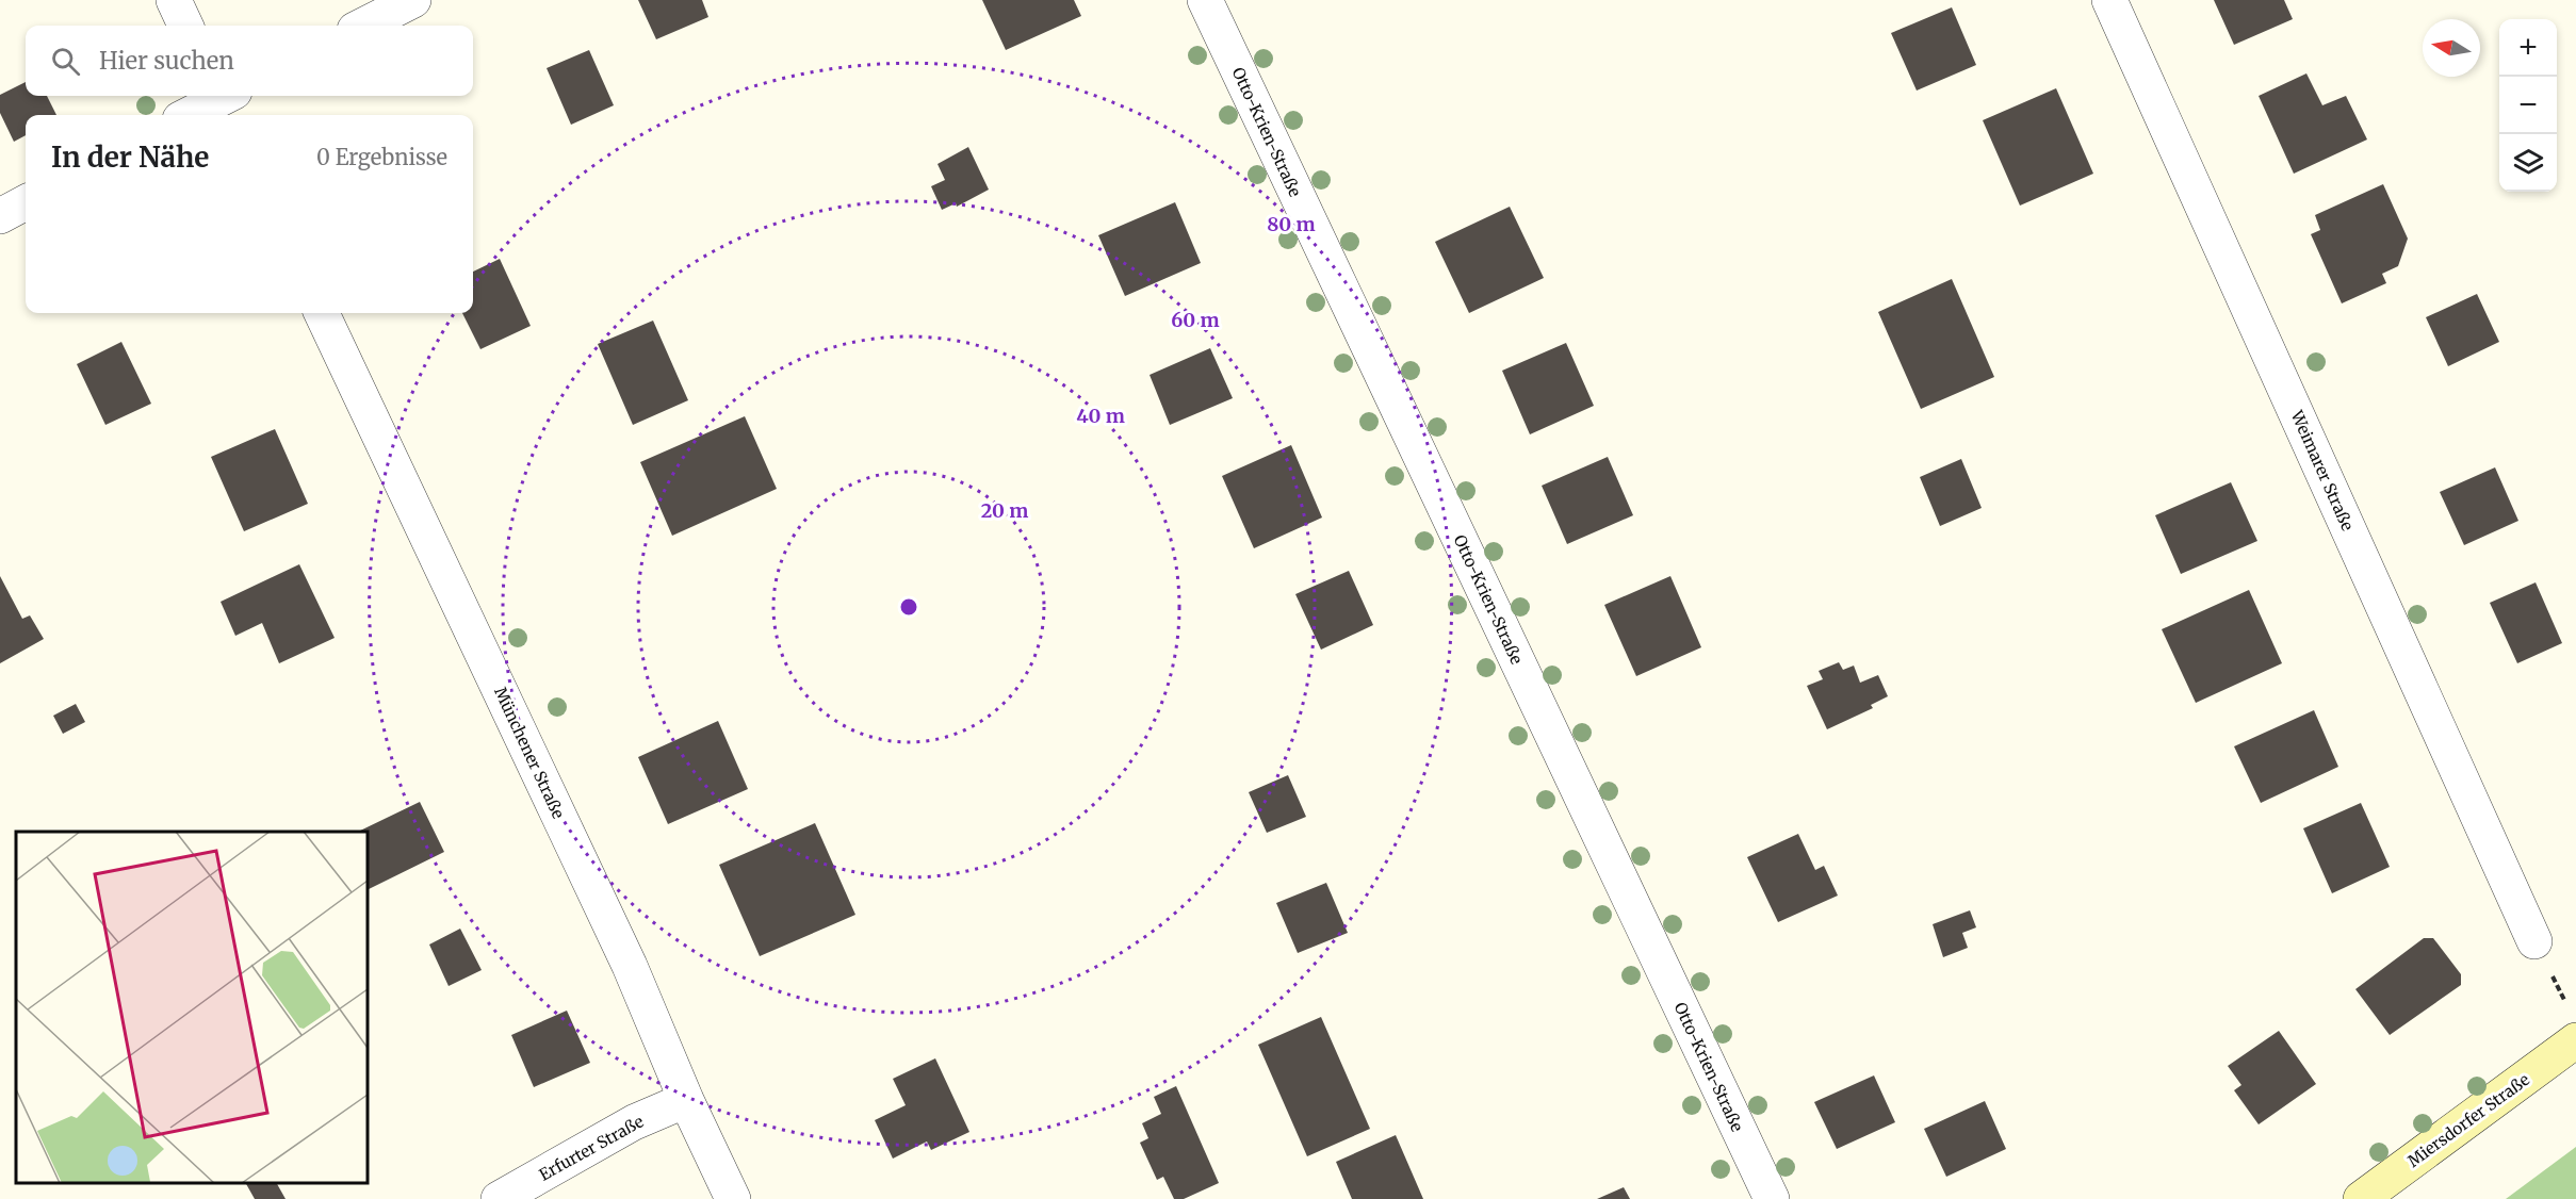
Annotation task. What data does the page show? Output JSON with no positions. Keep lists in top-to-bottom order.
{
  "streets": {
    "street": [
      "Otto-Krien-Straße",
      "Weimarer Straße",
      "Münchener Straße",
      "Miersdorfer Straße",
      "Erfurter Straße"
    ]
  },
  "crossings": [
    ["Münchener Straße", "Erfurter Straße"]
  ],
  "north": "left",
  "page": {
    "map_buttons": ["+", "−"],
    "search": "Hier suchen",
    "heading": ["In der Nähe", "0 Ergebnisse"]
  },
  "rings": [
    "80 m",
    "60 m",
    "40 m",
    "20 m"
  ]
}
